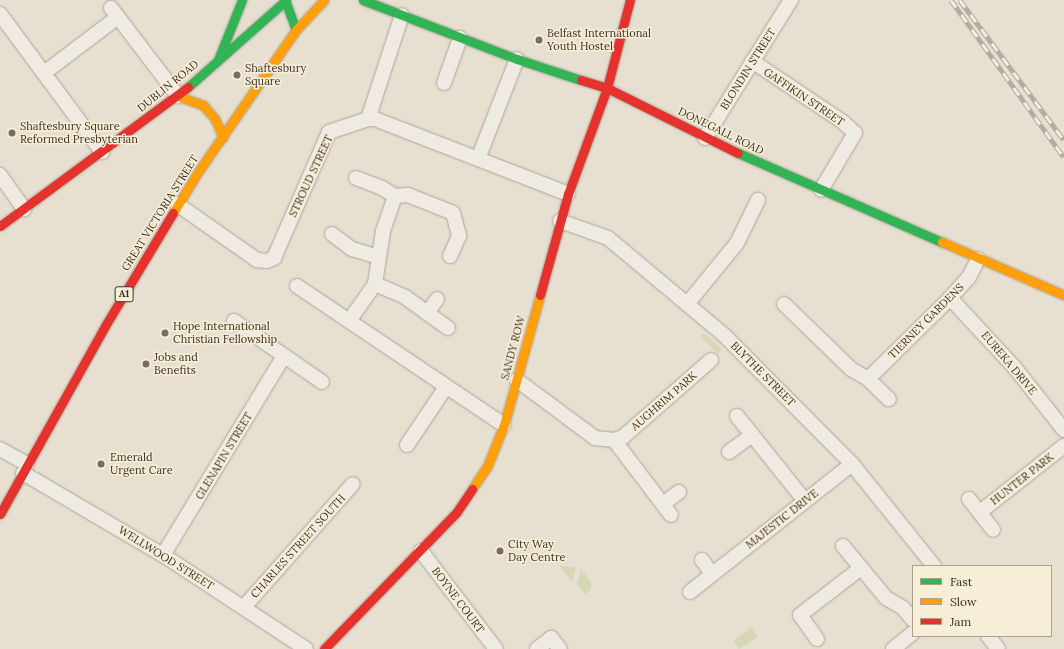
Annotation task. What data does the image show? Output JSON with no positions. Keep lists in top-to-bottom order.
{
  "streets": {
    "main road": [
      "DUBLIN ROAD",
      "DONEGALL ROAD",
      "GREAT VICTORIA STREET",
      "A1",
      "SANDY ROW"
    ],
    "street": [
      "BLONDIN STREET",
      "GAFFIKIN STREET",
      "STROUD STREET",
      "TIERNEY GARDENS",
      "EUREKA DRIVE",
      "BLYTHE STREET",
      "AUGHRIM PARK",
      "GLENAPIN STREET",
      "HUNTER PARK",
      "MAJESTIC DRIVE",
      "CHARLES STREET SOUTH",
      "WELLWOOD STREET",
      "BOYNE COURT"
    ]
  },
  "crossings": [
    ["BLONDIN STREET", "GAFFIKIN STREET"],
    ["BLONDIN STREET", "DONEGALL ROAD"],
    ["GAFFIKIN STREET", "DONEGALL ROAD"],
    ["DONEGALL ROAD", "TIERNEY GARDENS"],
    ["DONEGALL ROAD", "SANDY ROW"],
    ["STROUD STREET", "GREAT VICTORIA STREET"],
    ["GREAT VICTORIA STREET", "WELLWOOD STREET"],
    ["TIERNEY GARDENS", "EUREKA DRIVE"],
    ["SANDY ROW", "BLYTHE STREET"],
    ["SANDY ROW", "BOYNE COURT"],
    ["BLYTHE STREET", "MAJESTIC DRIVE"],
    ["GLENAPIN STREET", "WELLWOOD STREET"],
    ["CHARLES STREET SOUTH", "WELLWOOD STREET"]
  ],
  "places": [
    "Belfast International Youth Hostel",
    "Shaftesbury Square",
    "Shaftesbury Square Reformed Presbyterian",
    "Hope International Christian Fellowship",
    "Jobs and Benefits",
    "Emerald Urgent Care",
    "City Way Day Centre"
  ],
  "legend": ["Fast", "Slow", "Jam"]
}
